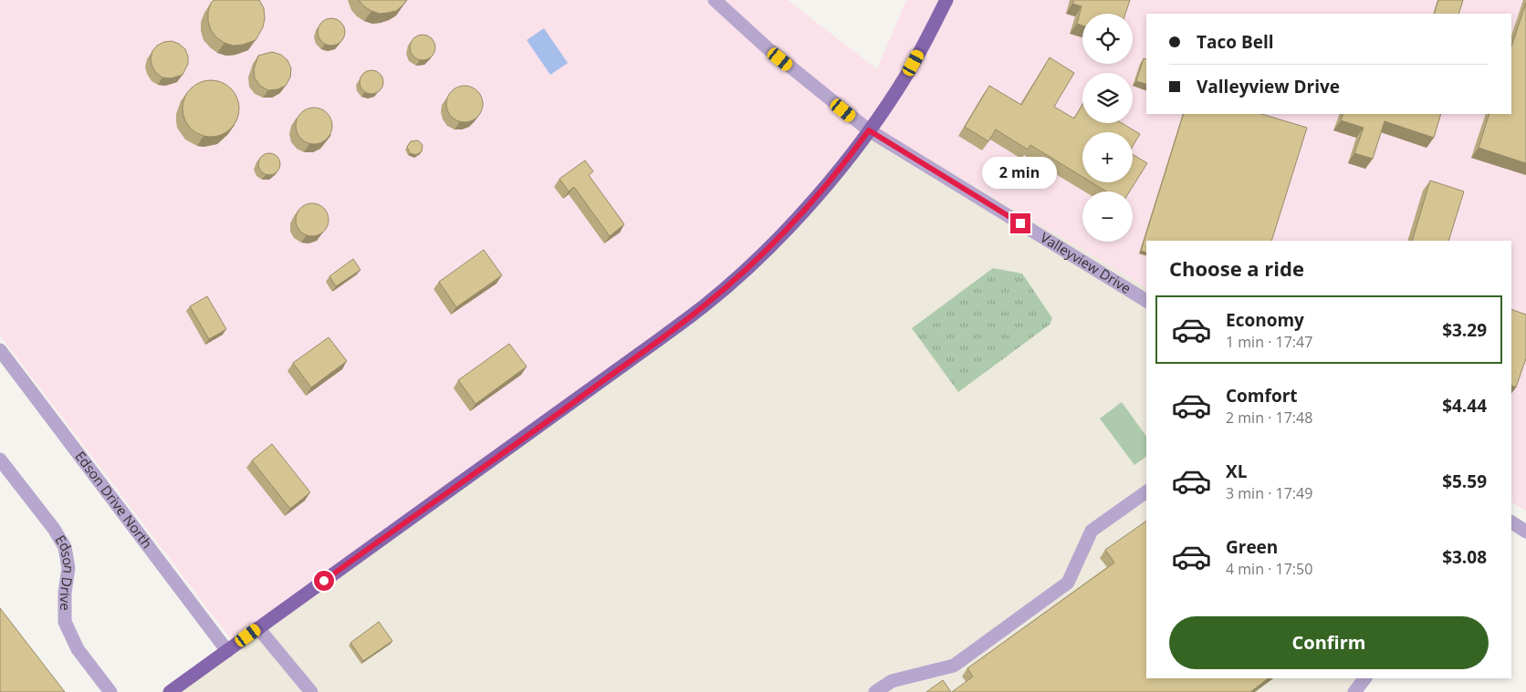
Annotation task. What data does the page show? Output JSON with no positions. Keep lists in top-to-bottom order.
{
  "streets": {
    "street": ["Valleyview Drive", "Edson Drive North", "Edson Drive"]
  },
  "page": {
    "map_buttons": ["+", "−"],
    "banner": ["Taco Bell", "Valleyview Drive"],
    "bubble": "2 min",
    "heading": "Choose a ride",
    "list": [
      {
        "name": "Economy",
        "note": "1 min · 17:47",
        "value": "$3.29"
      },
      {
        "name": "Comfort",
        "note": "2 min · 17:48",
        "value": "$4.44"
      },
      {
        "name": "XL",
        "note": "3 min · 17:49",
        "value": "$5.59"
      },
      {
        "name": "Green",
        "note": "4 min · 17:50",
        "value": "$3.08"
      }
    ],
    "buttons": "Confirm"
  }
}
